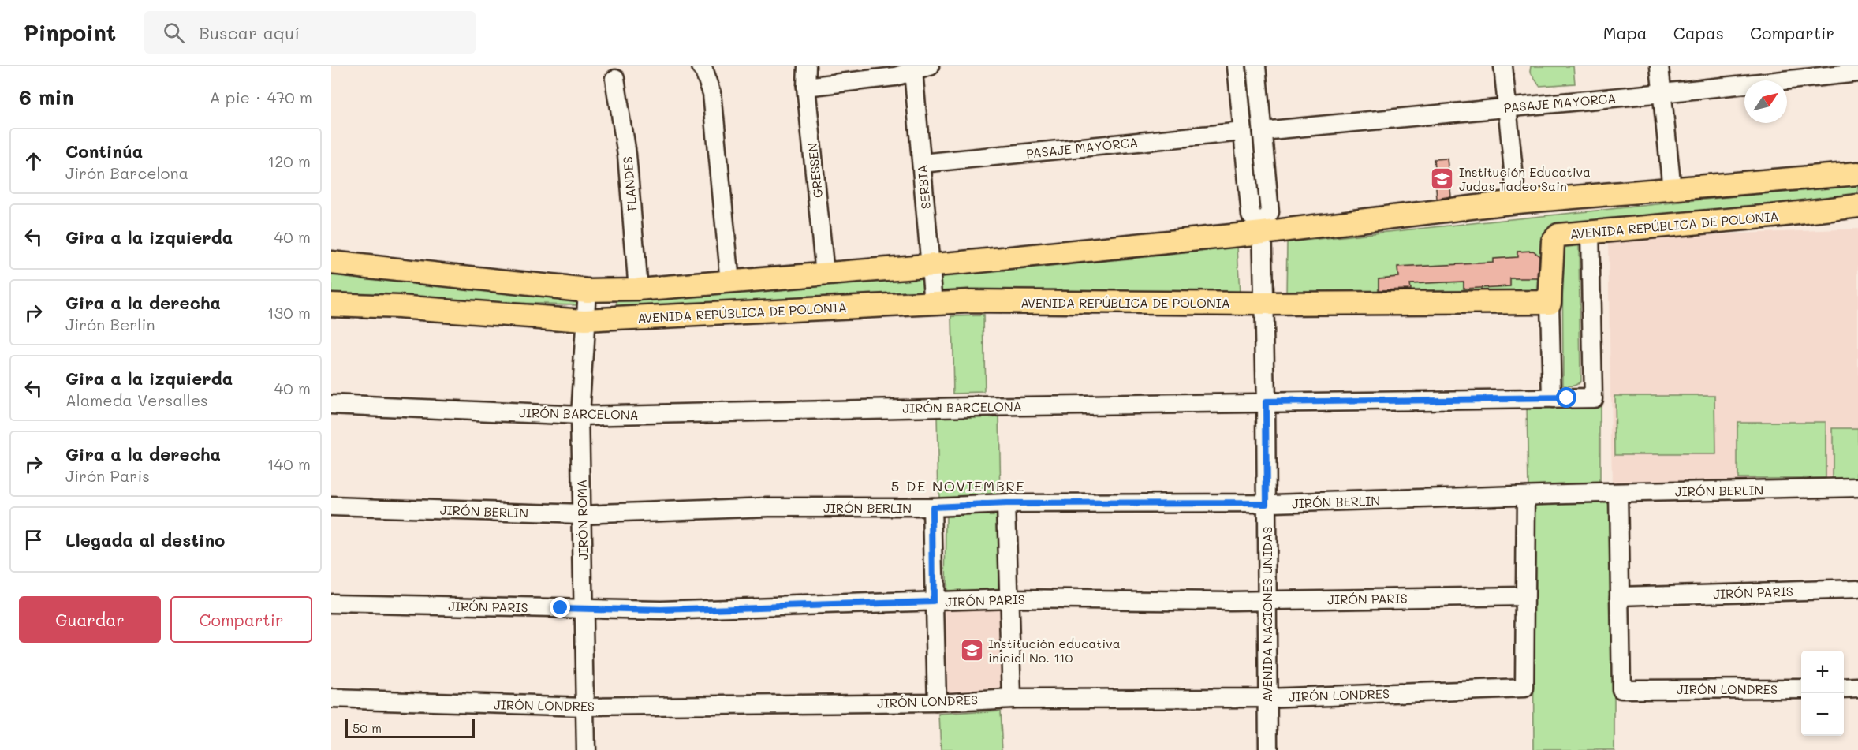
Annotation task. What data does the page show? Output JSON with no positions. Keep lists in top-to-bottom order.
{
  "streets": {
    "main road": ["AVENIDA REPÚBLICA DE POLONIA"],
    "street": [
      "PASAJE MAYORCA",
      "GRESSEN",
      "FLANDES",
      "SERBIA",
      "JIRÓN BARCELONA",
      "JIRÓN BERLIN",
      "JIRÓN ROMA",
      "JIRÓN PARIS",
      "AVENIDA NACIONES UNIDAS",
      "JIRÓN LONDRES"
    ]
  },
  "crossings": [
    ["PASAJE MAYORCA", "SERBIA"],
    ["PASAJE MAYORCA", "AVENIDA NACIONES UNIDAS"],
    ["AVENIDA REPÚBLICA DE POLONIA", "JIRÓN BARCELONA"],
    ["AVENIDA REPÚBLICA DE POLONIA", "JIRÓN ROMA"],
    ["AVENIDA REPÚBLICA DE POLONIA", "AVENIDA NACIONES UNIDAS"],
    ["JIRÓN BARCELONA", "JIRÓN ROMA"],
    ["JIRÓN BARCELONA", "AVENIDA NACIONES UNIDAS"],
    ["JIRÓN BERLIN", "JIRÓN ROMA"],
    ["JIRÓN BERLIN", "AVENIDA NACIONES UNIDAS"],
    ["JIRÓN ROMA", "JIRÓN PARIS"],
    ["JIRÓN ROMA", "JIRÓN LONDRES"],
    ["JIRÓN PARIS", "AVENIDA NACIONES UNIDAS"],
    ["JIRÓN PARIS", "JIRÓN LONDRES"],
    ["AVENIDA NACIONES UNIDAS", "JIRÓN LONDRES"]
  ],
  "districts": ["5 DE NOVIEMBRE"],
  "places": {
    "school or university": ["Institución Educativa Judas Tadeo Sain", "Institución educativa inicial No. 110"]
  },
  "scale_bar": "50 m",
  "north": "top right",
  "page": {
    "header": "Pinpoint",
    "search": "Buscar aquí",
    "nav": ["Mapa", "Capas", "Compartir"],
    "heading": ["6 min", "A pie · 470 m"],
    "list": [
      ["Continúa", "Jirón Barcelona", "120 m"],
      ["Gira a la izquierda", "40 m"],
      ["Gira a la derecha", "Jirón Berlin", "130 m"],
      ["Gira a la izquierda", "Alameda Versalles", "40 m"],
      ["Gira a la derecha", "Jirón Paris", "140 m"],
      "Llegada al destino"
    ],
    "buttons": ["Guardar", "Compartir"],
    "map_buttons": ["+", "−"],
    "scale": "50 m"
  }
}
